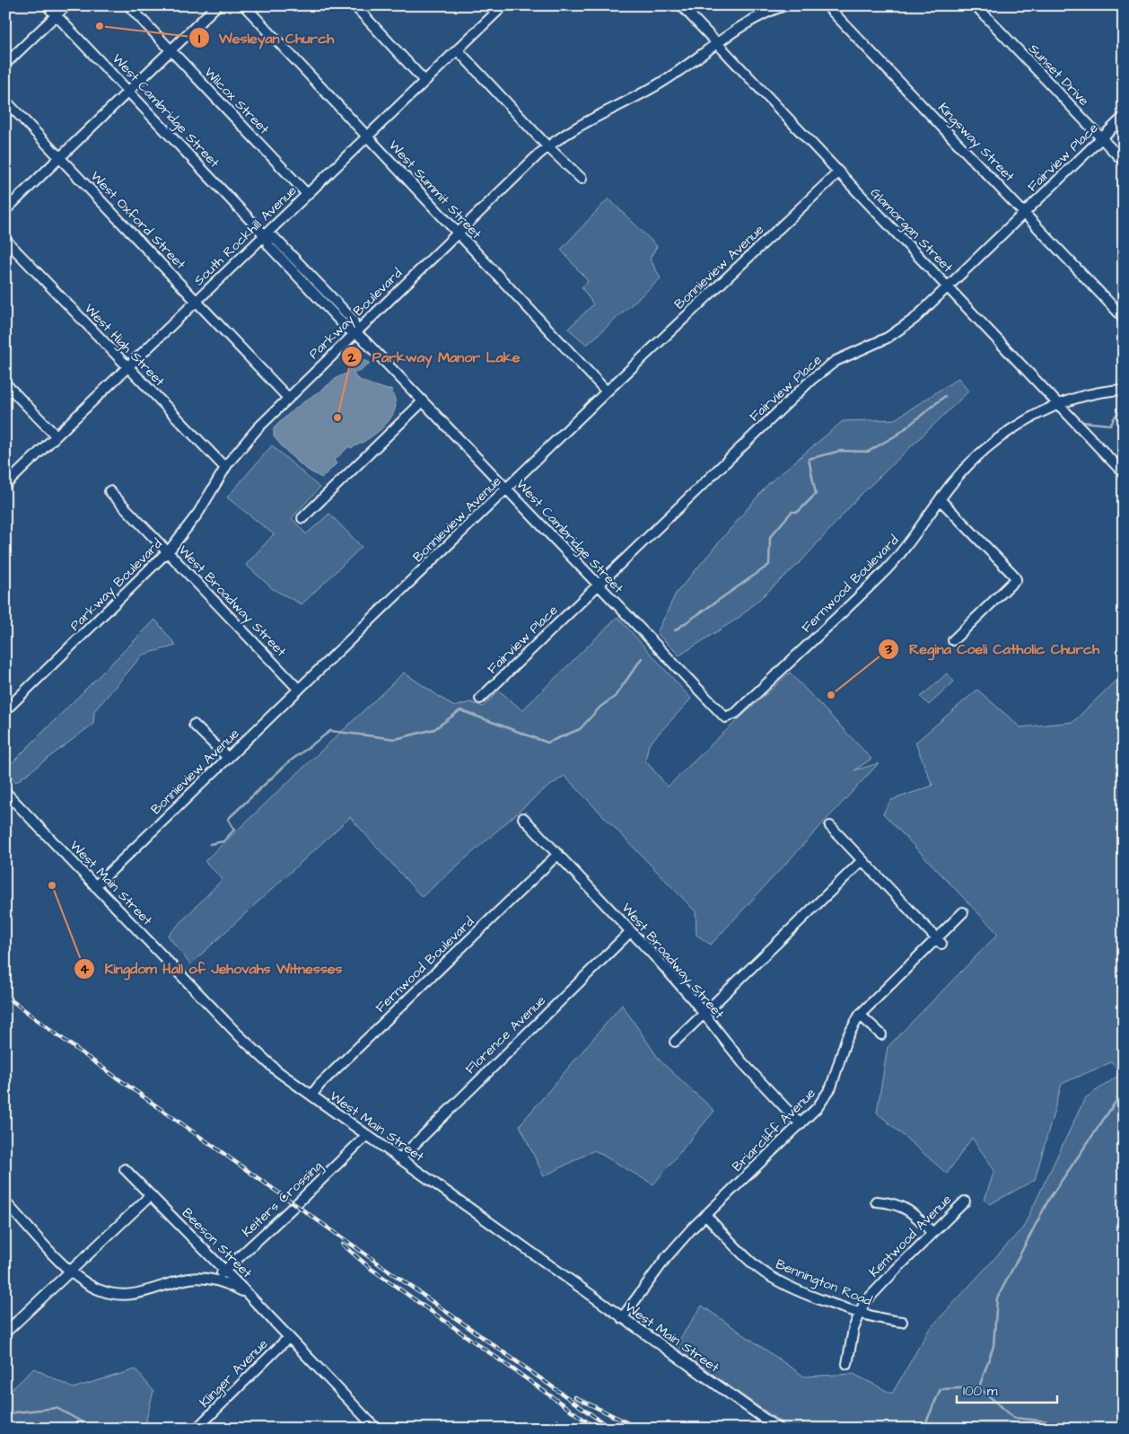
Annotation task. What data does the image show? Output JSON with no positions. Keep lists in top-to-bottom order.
{
  "streets": {
    "street": [
      "Sunset Drive",
      "Wilcox Street",
      "West Cambridge Street",
      "Kingsway Street",
      "Fairview Place",
      "West Summit Street",
      "West Oxford Street",
      "Glamorgan Street",
      "South Rockhill Avenue",
      "Bonnieview Avenue",
      "Parkway Boulevard",
      "West High Street",
      "Fernwood Boulevard",
      "West Broadway Street",
      "West Main Street",
      "Florence Avenue",
      "Briarcliff Avenue",
      "Keiters Crossing",
      "Kentwood Avenue",
      "Beeson Street",
      "Bennington Road",
      "Klinger Avenue"
    ]
  },
  "crossings": [
    ["Sunset Drive", "Fairview Place"],
    ["Wilcox Street", "South Rockhill Avenue"],
    ["West Cambridge Street", "Fairview Place"],
    ["West Cambridge Street", "South Rockhill Avenue"],
    ["West Cambridge Street", "Bonnieview Avenue"],
    ["West Cambridge Street", "Parkway Boulevard"],
    ["West Cambridge Street", "Fernwood Boulevard"],
    ["Kingsway Street", "Fairview Place"],
    ["Fairview Place", "Glamorgan Street"],
    ["West Summit Street", "South Rockhill Avenue"],
    ["West Summit Street", "Bonnieview Avenue"],
    ["West Summit Street", "Parkway Boulevard"],
    ["West Oxford Street", "South Rockhill Avenue"],
    ["West Oxford Street", "Parkway Boulevard"],
    ["Glamorgan Street", "Bonnieview Avenue"],
    ["Glamorgan Street", "Parkway Boulevard"],
    ["Glamorgan Street", "Fernwood Boulevard"],
    ["South Rockhill Avenue", "West High Street"],
    ["Bonnieview Avenue", "West Broadway Street"],
    ["Bonnieview Avenue", "West Main Street"],
    ["Parkway Boulevard", "West High Street"],
    ["Parkway Boulevard", "West Broadway Street"],
    ["Fernwood Boulevard", "West Broadway Street"],
    ["Fernwood Boulevard", "West Main Street"],
    ["West Broadway Street", "Florence Avenue"],
    ["West Broadway Street", "Briarcliff Avenue"],
    ["West Main Street", "Florence Avenue"],
    ["West Main Street", "Briarcliff Avenue"],
    ["West Main Street", "Keiters Crossing"],
    ["Briarcliff Avenue", "Bennington Road"],
    ["Keiters Crossing", "Beeson Street"],
    ["Kentwood Avenue", "Bennington Road"],
    ["Beeson Street", "Klinger Avenue"]
  ],
  "places": [
    "Wesleyan Church",
    "Parkway Manor Lake",
    "Regina Coeli Catholic Church",
    "Kingdom Hall of Jehovahs Witnesses"
  ],
  "scale_bar": "100 m"
}
